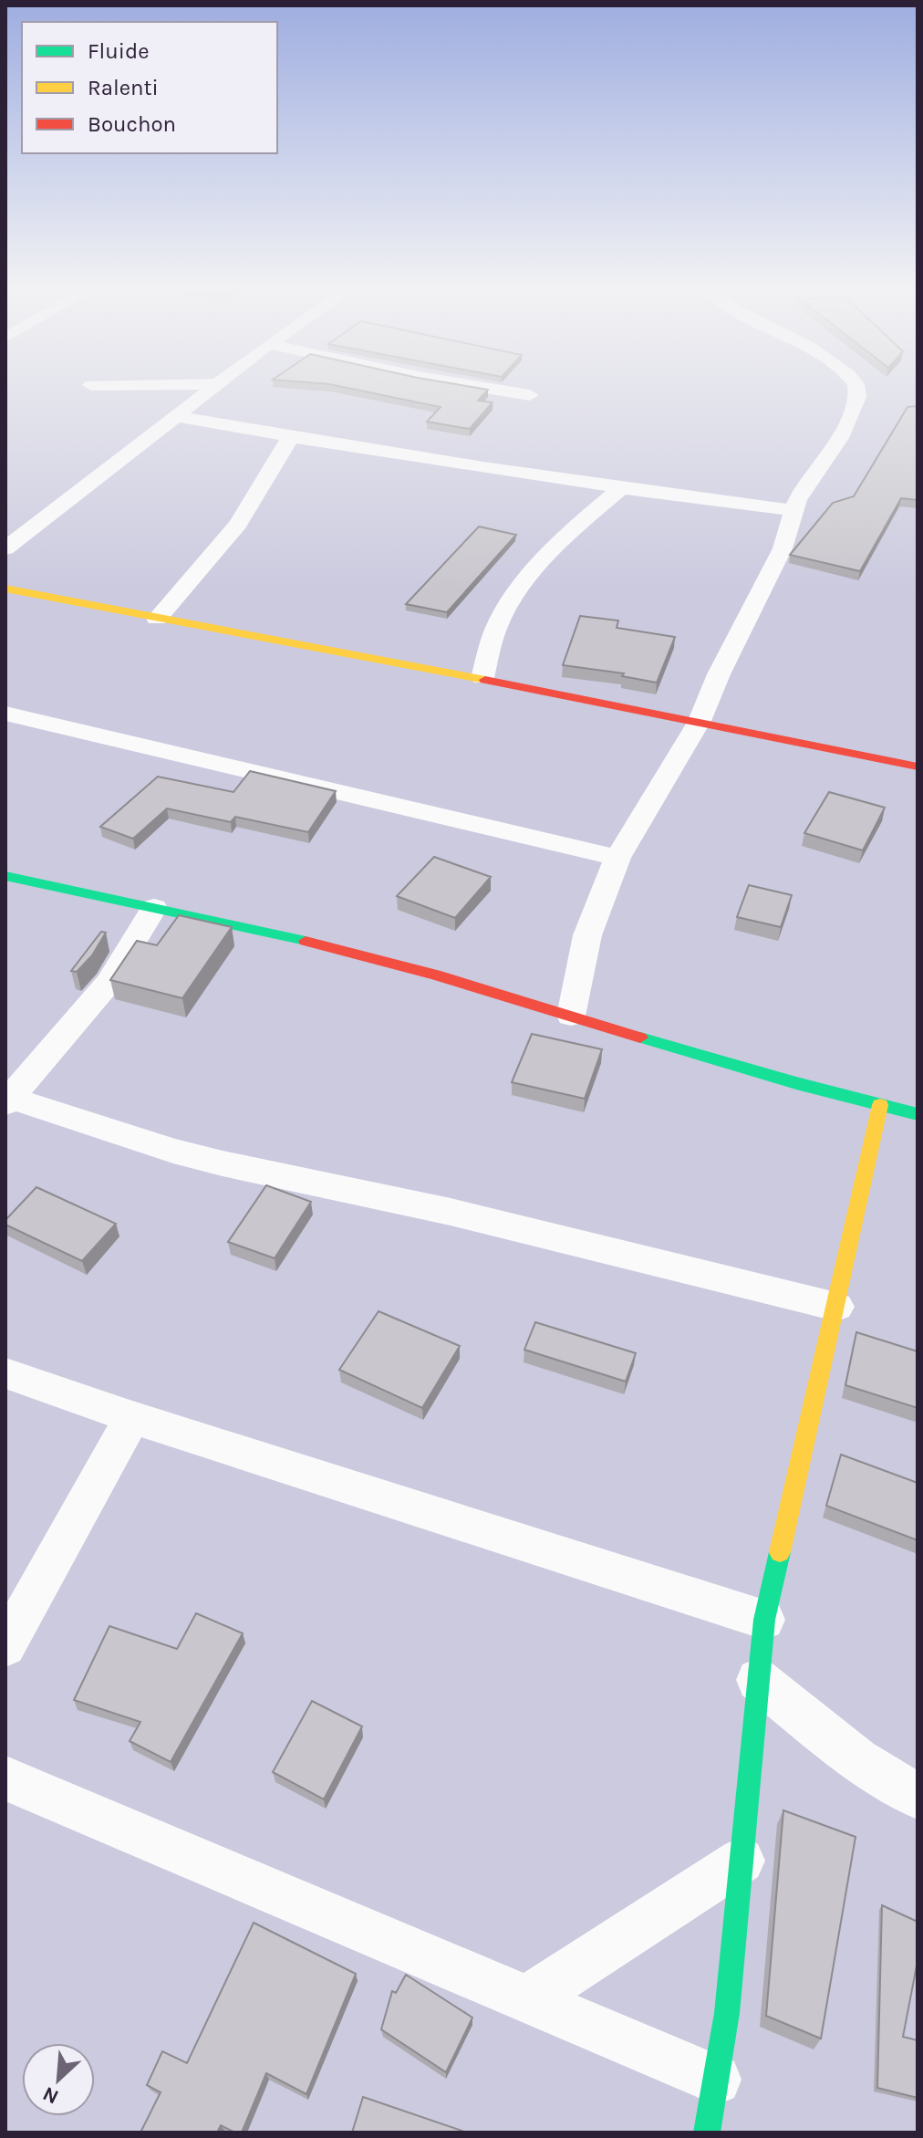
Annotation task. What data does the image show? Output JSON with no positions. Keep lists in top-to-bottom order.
{
  "legend": ["Fluide", "Ralenti", "Bouchon"],
  "north": "bottom left"
}
